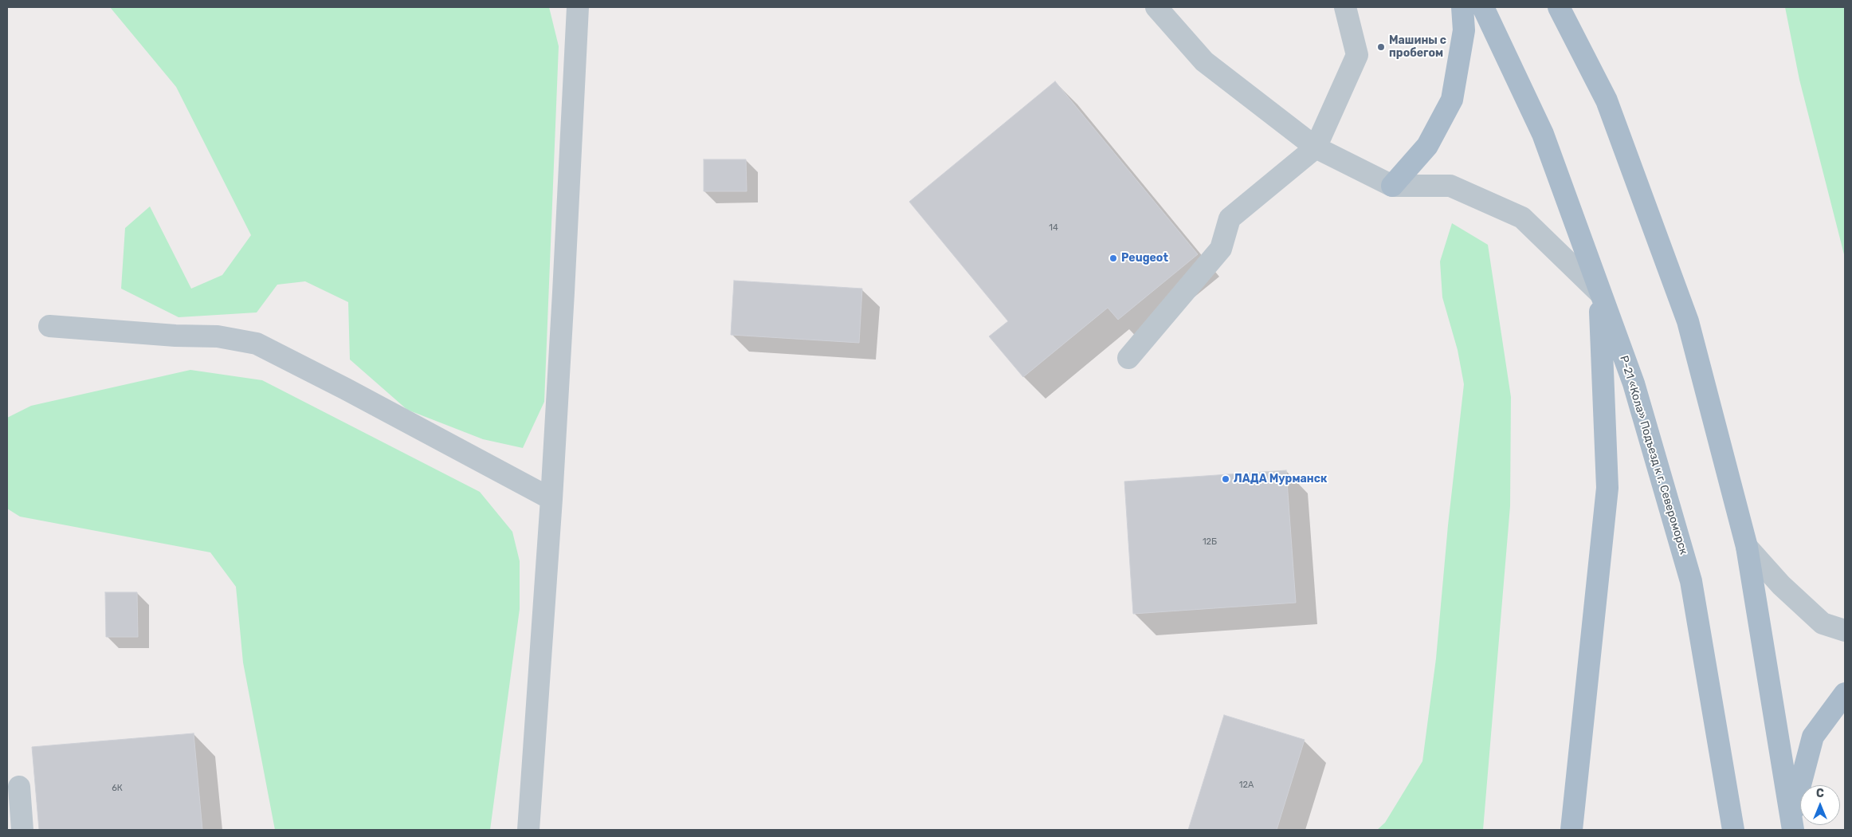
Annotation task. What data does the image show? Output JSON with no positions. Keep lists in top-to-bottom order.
{
  "streets": {
    "main road": ["Р-21 «Кола» Подъезд к г. Североморск"]
  },
  "places": ["Машины с пробегом", "Peugeot", "ЛАДА Мурманск"],
  "house_numbers": [
    "14",
    "12Б",
    "12А",
    "6К"
  ],
  "north": "top"
}
